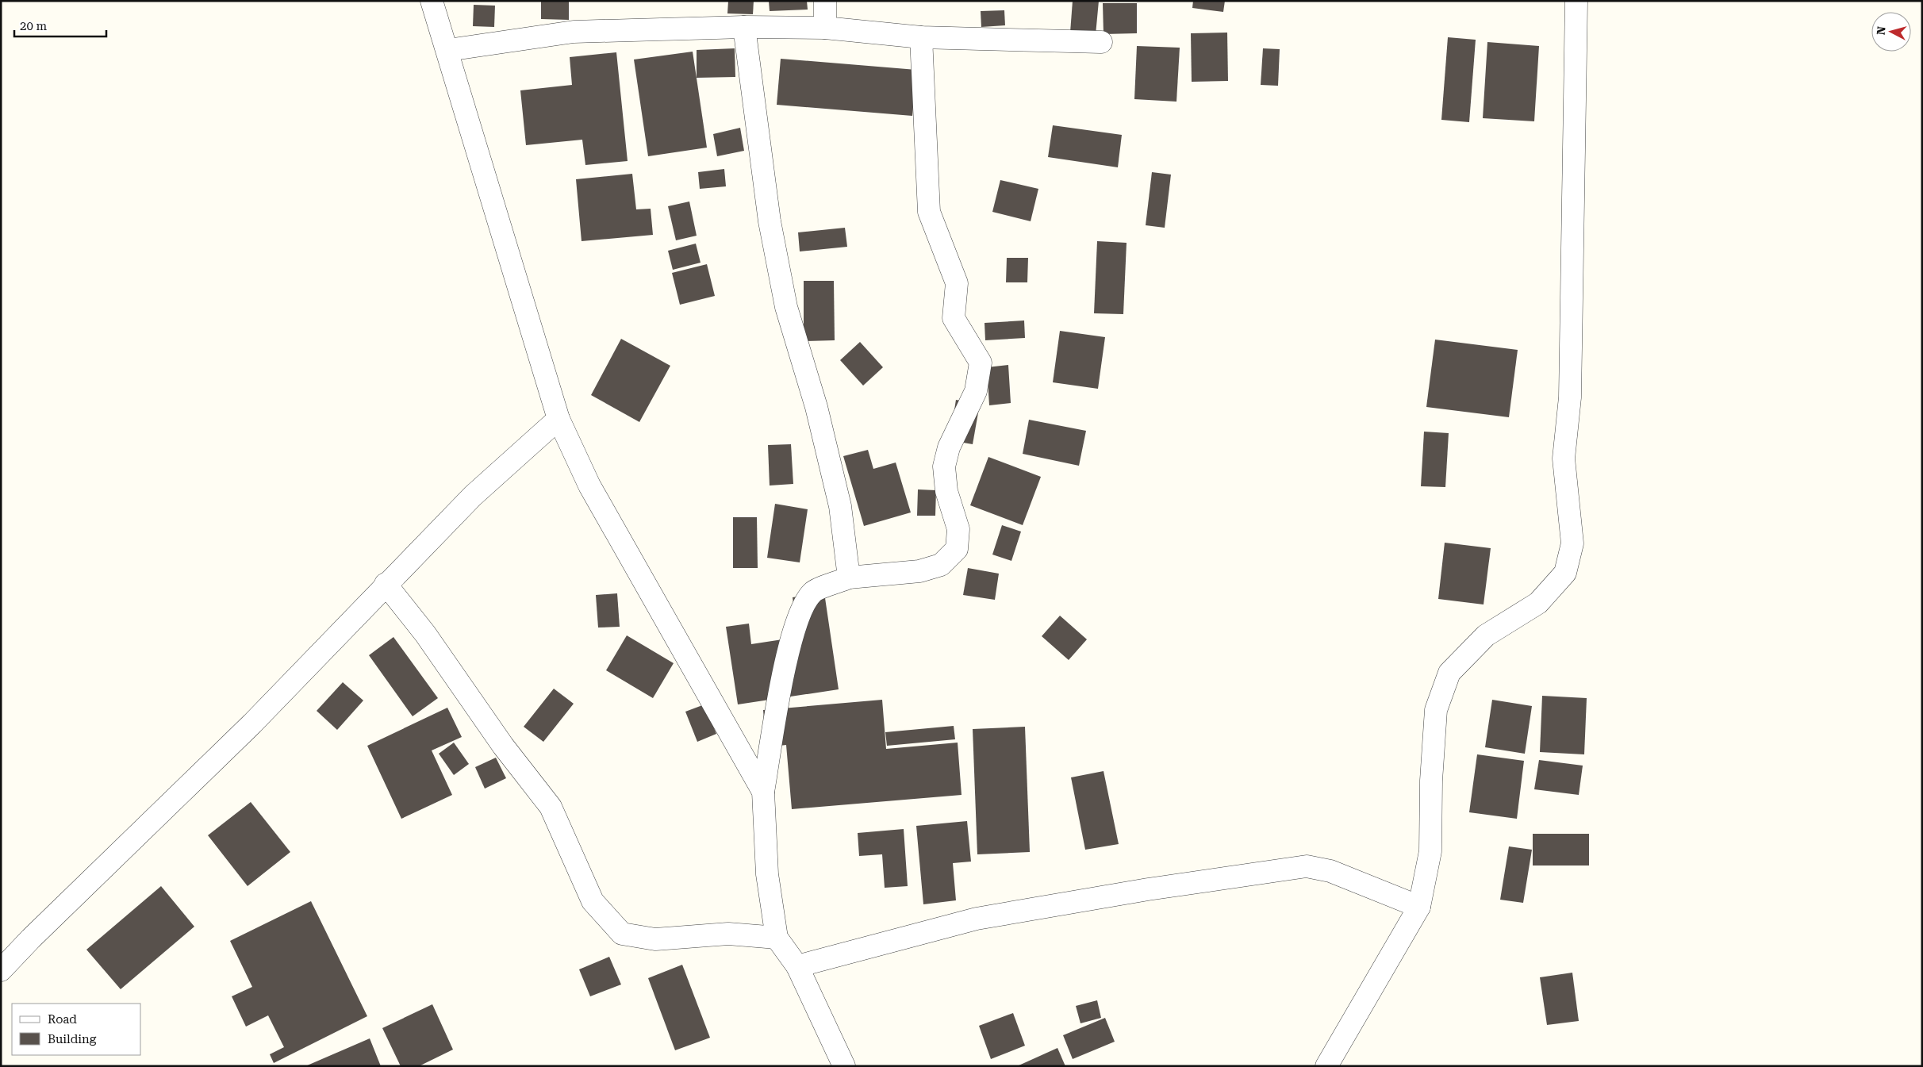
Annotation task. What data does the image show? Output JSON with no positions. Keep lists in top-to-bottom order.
{
  "legend": ["Road", "Building"],
  "scale_bar": "20 m",
  "north": "left"
}
